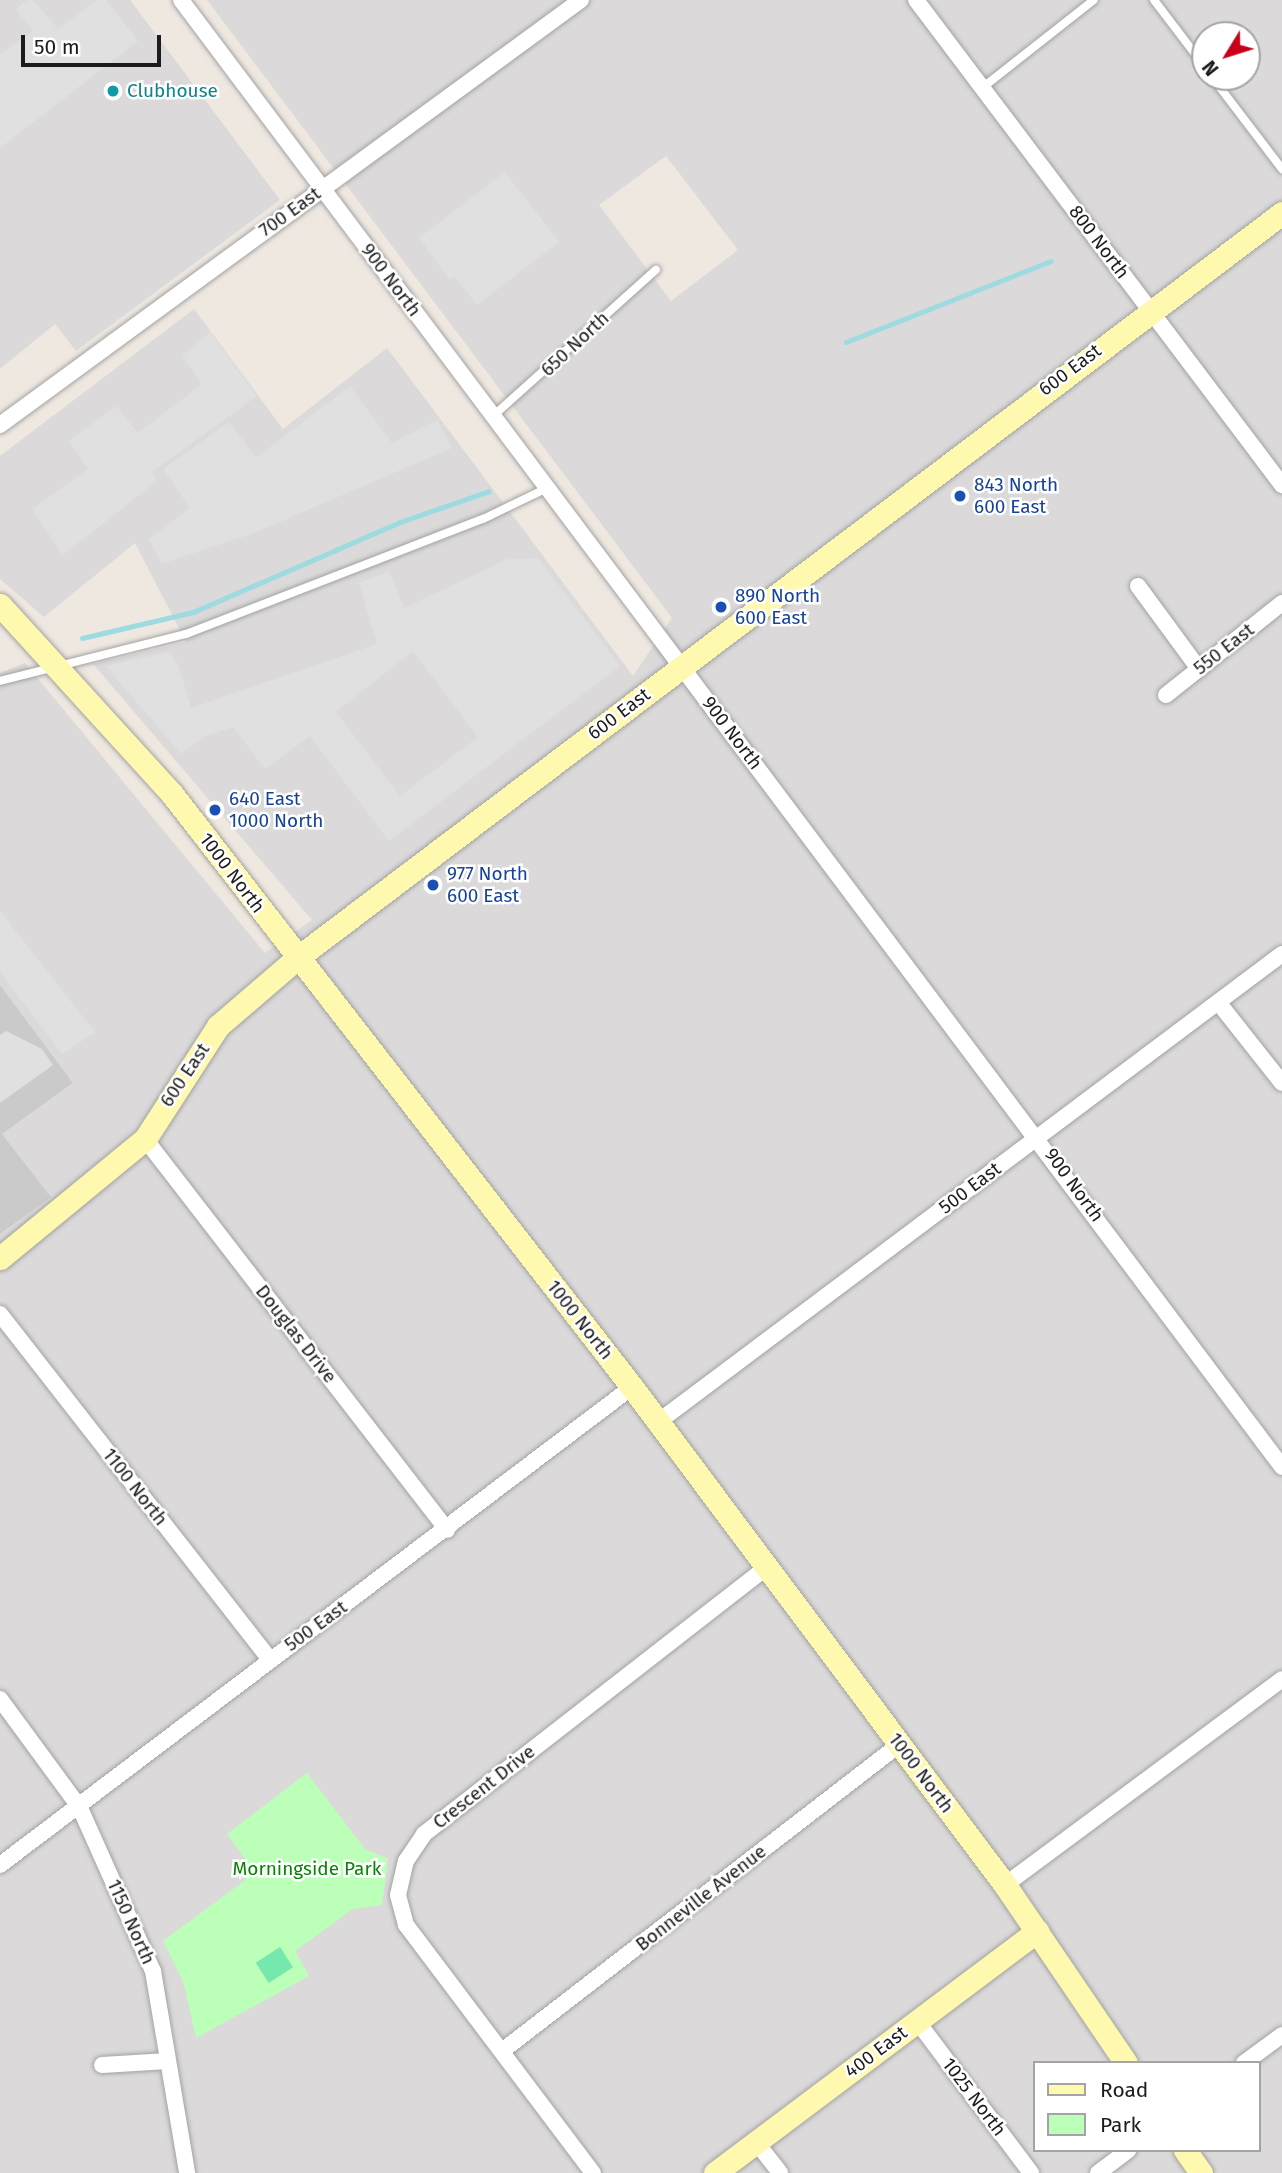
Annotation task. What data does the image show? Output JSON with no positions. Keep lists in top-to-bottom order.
{
  "streets": {
    "street": [
      "700 East",
      "800 North",
      "900 North",
      "600 East",
      "550 East",
      "1000 North",
      "500 East",
      "Douglas Drive",
      "1100 North",
      "Crescent Drive",
      "Bonneville Avenue",
      "1150 North",
      "400 East",
      "1025 North"
    ],
    "lane": ["650 North"]
  },
  "crossings": [
    ["700 East", "900 North"],
    ["800 North", "600 East"],
    ["900 North", "650 North"],
    ["900 North", "600 East"],
    ["900 North", "500 East"],
    ["600 East", "1000 North"],
    ["600 East", "Douglas Drive"],
    ["1000 North", "500 East"],
    ["1000 North", "Crescent Drive"],
    ["1000 North", "Bonneville Avenue"],
    ["1000 North", "400 East"],
    ["500 East", "Douglas Drive"],
    ["500 East", "1100 North"],
    ["500 East", "1150 North"],
    ["Crescent Drive", "Bonneville Avenue"],
    ["400 East", "1025 North"]
  ],
  "parks": ["Morningside Park"],
  "places": [
    "Clubhouse",
    "843 North 600 East",
    "890 North 600 East",
    "640 East 1000 North",
    "977 North 600 East"
  ],
  "legend": ["Road", "Park"],
  "scale_bar": "50 m",
  "north": "bottom left"
}
